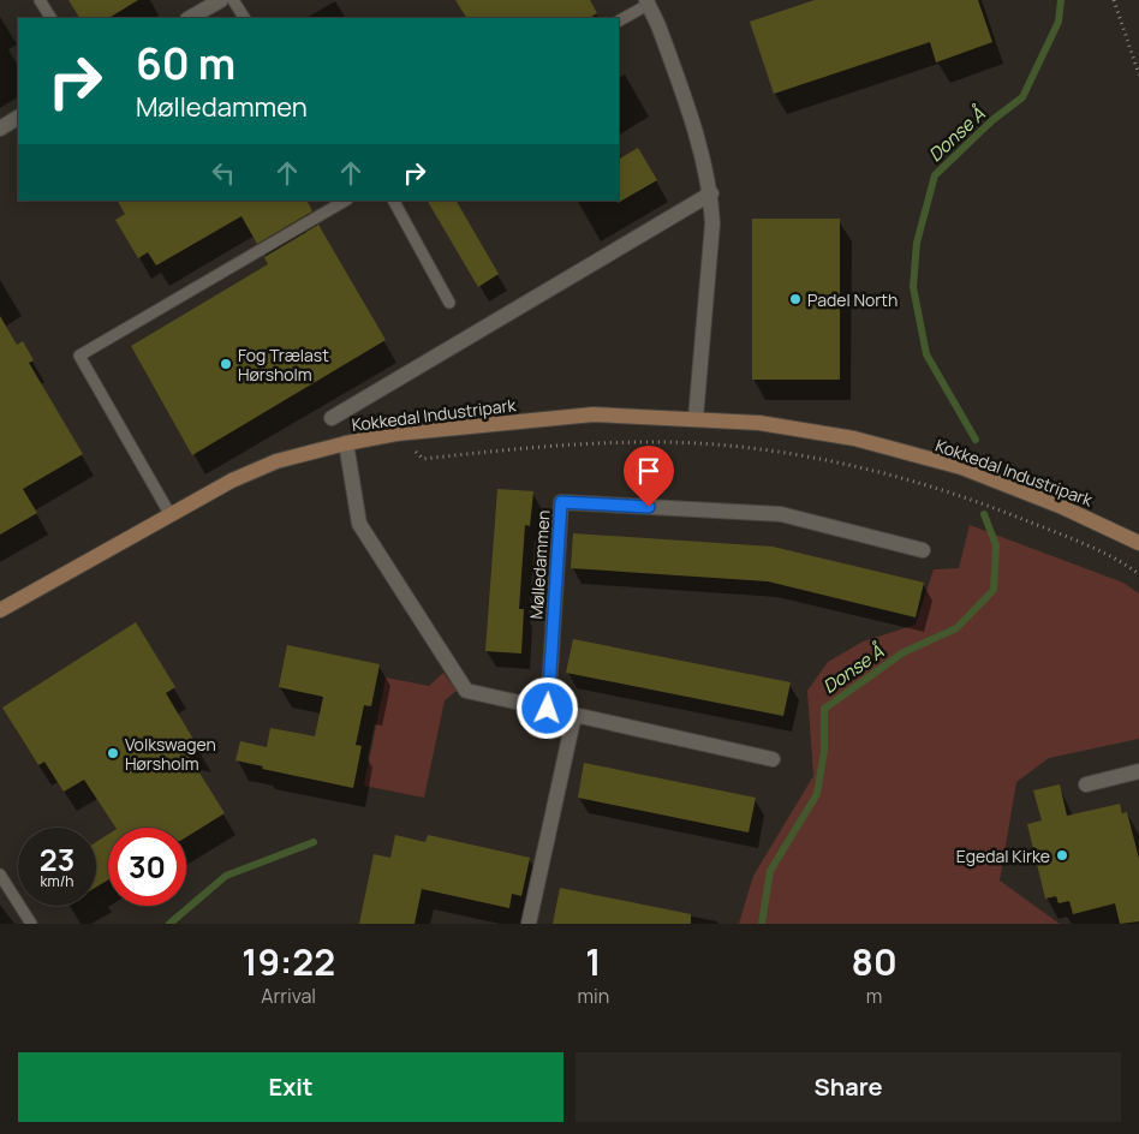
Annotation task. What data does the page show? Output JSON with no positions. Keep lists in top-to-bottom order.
{
  "streets": {
    "street": ["Kokkedal Industripark", "Mølledammen"]
  },
  "water": ["Donse Å"],
  "places": [
    "Padel North",
    "Fog Trælast Hørsholm",
    "Volkswagen Hørsholm",
    "Egedal Kirke"
  ],
  "page": {
    "turn": ["60 m", "Mølledammen"],
    "speed": "23 km/h",
    "limit": "30",
    "eta": [
      "19:22",
      "Arrival",
      "1",
      "min",
      "80",
      "m"
    ],
    "buttons": ["Exit", "Share"]
  }
}
